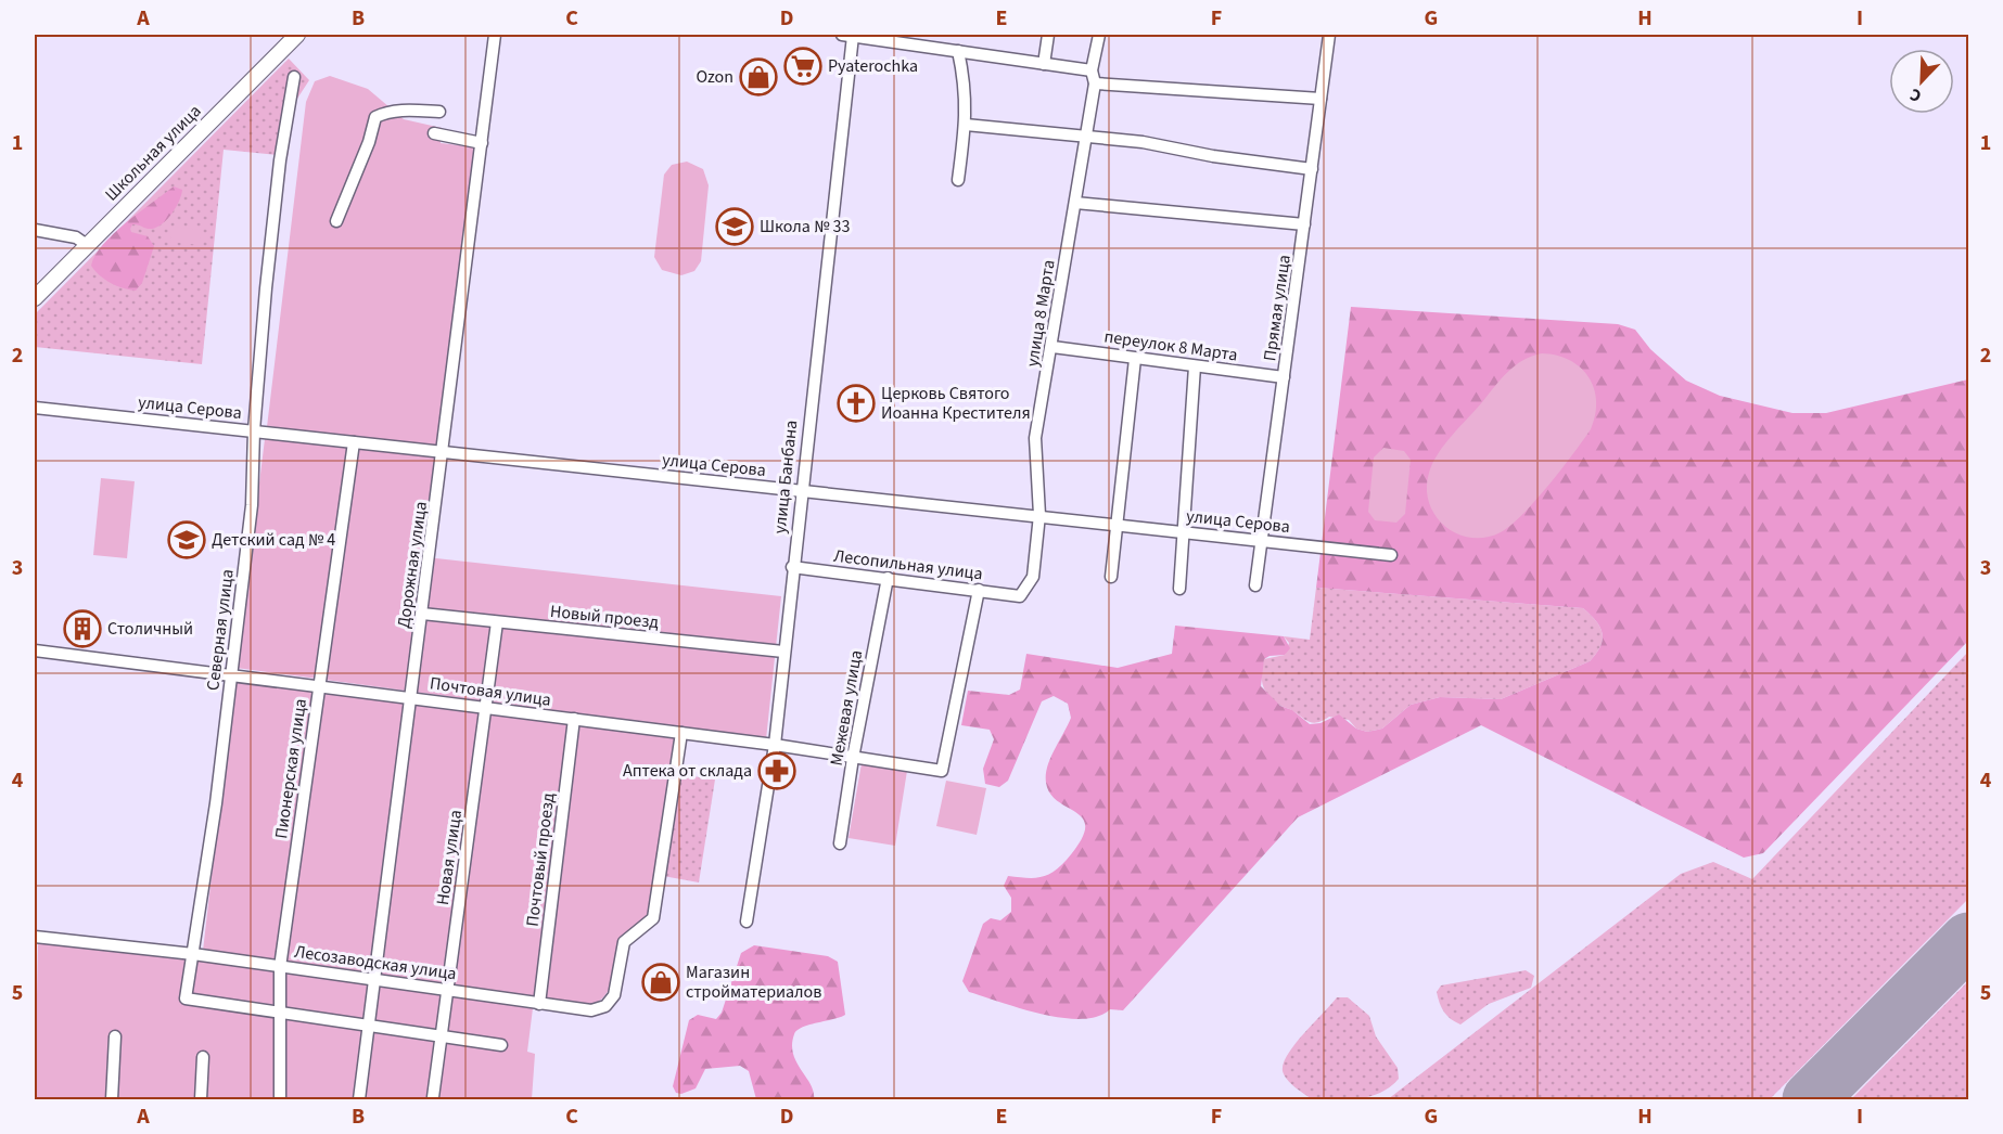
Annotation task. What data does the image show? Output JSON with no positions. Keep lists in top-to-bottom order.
{
  "streets": {
    "main road": ["Школьная улица"],
    "street": [
      "Прямая улица",
      "улица 8 Марта",
      "переулок 8 Марта",
      "улица Серова",
      "улица Банбана",
      "Дорожная улица",
      "Лесопильная улица",
      "Новый проезд",
      "Северная улица",
      "Почтовая улица",
      "Межевая улица",
      "Пионерская улица",
      "Новая улица",
      "Почтовый проезд",
      "Лесозаводская улица"
    ]
  },
  "crossings": [
    ["Прямая улица", "переулок 8 Марта"],
    ["Прямая улица", "улица Серова"],
    ["улица 8 Марта", "переулок 8 Марта"],
    ["улица 8 Марта", "улица Серова"],
    ["улица 8 Марта", "Лесопильная улица"],
    ["улица Серова", "улица Банбана"],
    ["улица Серова", "Дорожная улица"],
    ["улица Серова", "Северная улица"],
    ["улица Серова", "Пионерская улица"],
    ["улица Банбана", "Лесопильная улица"],
    ["улица Банбана", "Новый проезд"],
    ["улица Банбана", "Почтовая улица"],
    ["Дорожная улица", "Новый проезд"],
    ["Дорожная улица", "Почтовая улица"],
    ["Дорожная улица", "Лесозаводская улица"],
    ["Лесопильная улица", "Почтовая улица"],
    ["Лесопильная улица", "Межевая улица"],
    ["Новый проезд", "Новая улица"],
    ["Северная улица", "Почтовая улица"],
    ["Северная улица", "Пионерская улица"],
    ["Северная улица", "Лесозаводская улица"],
    ["Почтовая улица", "Межевая улица"],
    ["Почтовая улица", "Пионерская улица"],
    ["Почтовая улица", "Новая улица"],
    ["Почтовая улица", "Почтовый проезд"],
    ["Почтовая улица", "Лесозаводская улица"],
    ["Пионерская улица", "Лесозаводская улица"],
    ["Новая улица", "Лесозаводская улица"],
    ["Почтовый проезд", "Лесозаводская улица"]
  ],
  "places": {
    "supermarket": ["Pyaterochka"],
    "shop": ["Ozon", "Магазин стройматериалов"],
    "school or university": ["Школа № 33", "Детский сад № 4"],
    "church": ["Церковь Святого Иоанна Крестителя"],
    "building": ["Столичный"],
    "pharmacy": ["Аптека от склада"]
  },
  "north": "bottom left",
  "grid": {
    "columns": [
      "A",
      "B",
      "C",
      "D",
      "E",
      "F",
      "G",
      "H",
      "I"
    ],
    "rows": [
      "1",
      "2",
      "3",
      "4",
      "5"
    ]
  }
}
